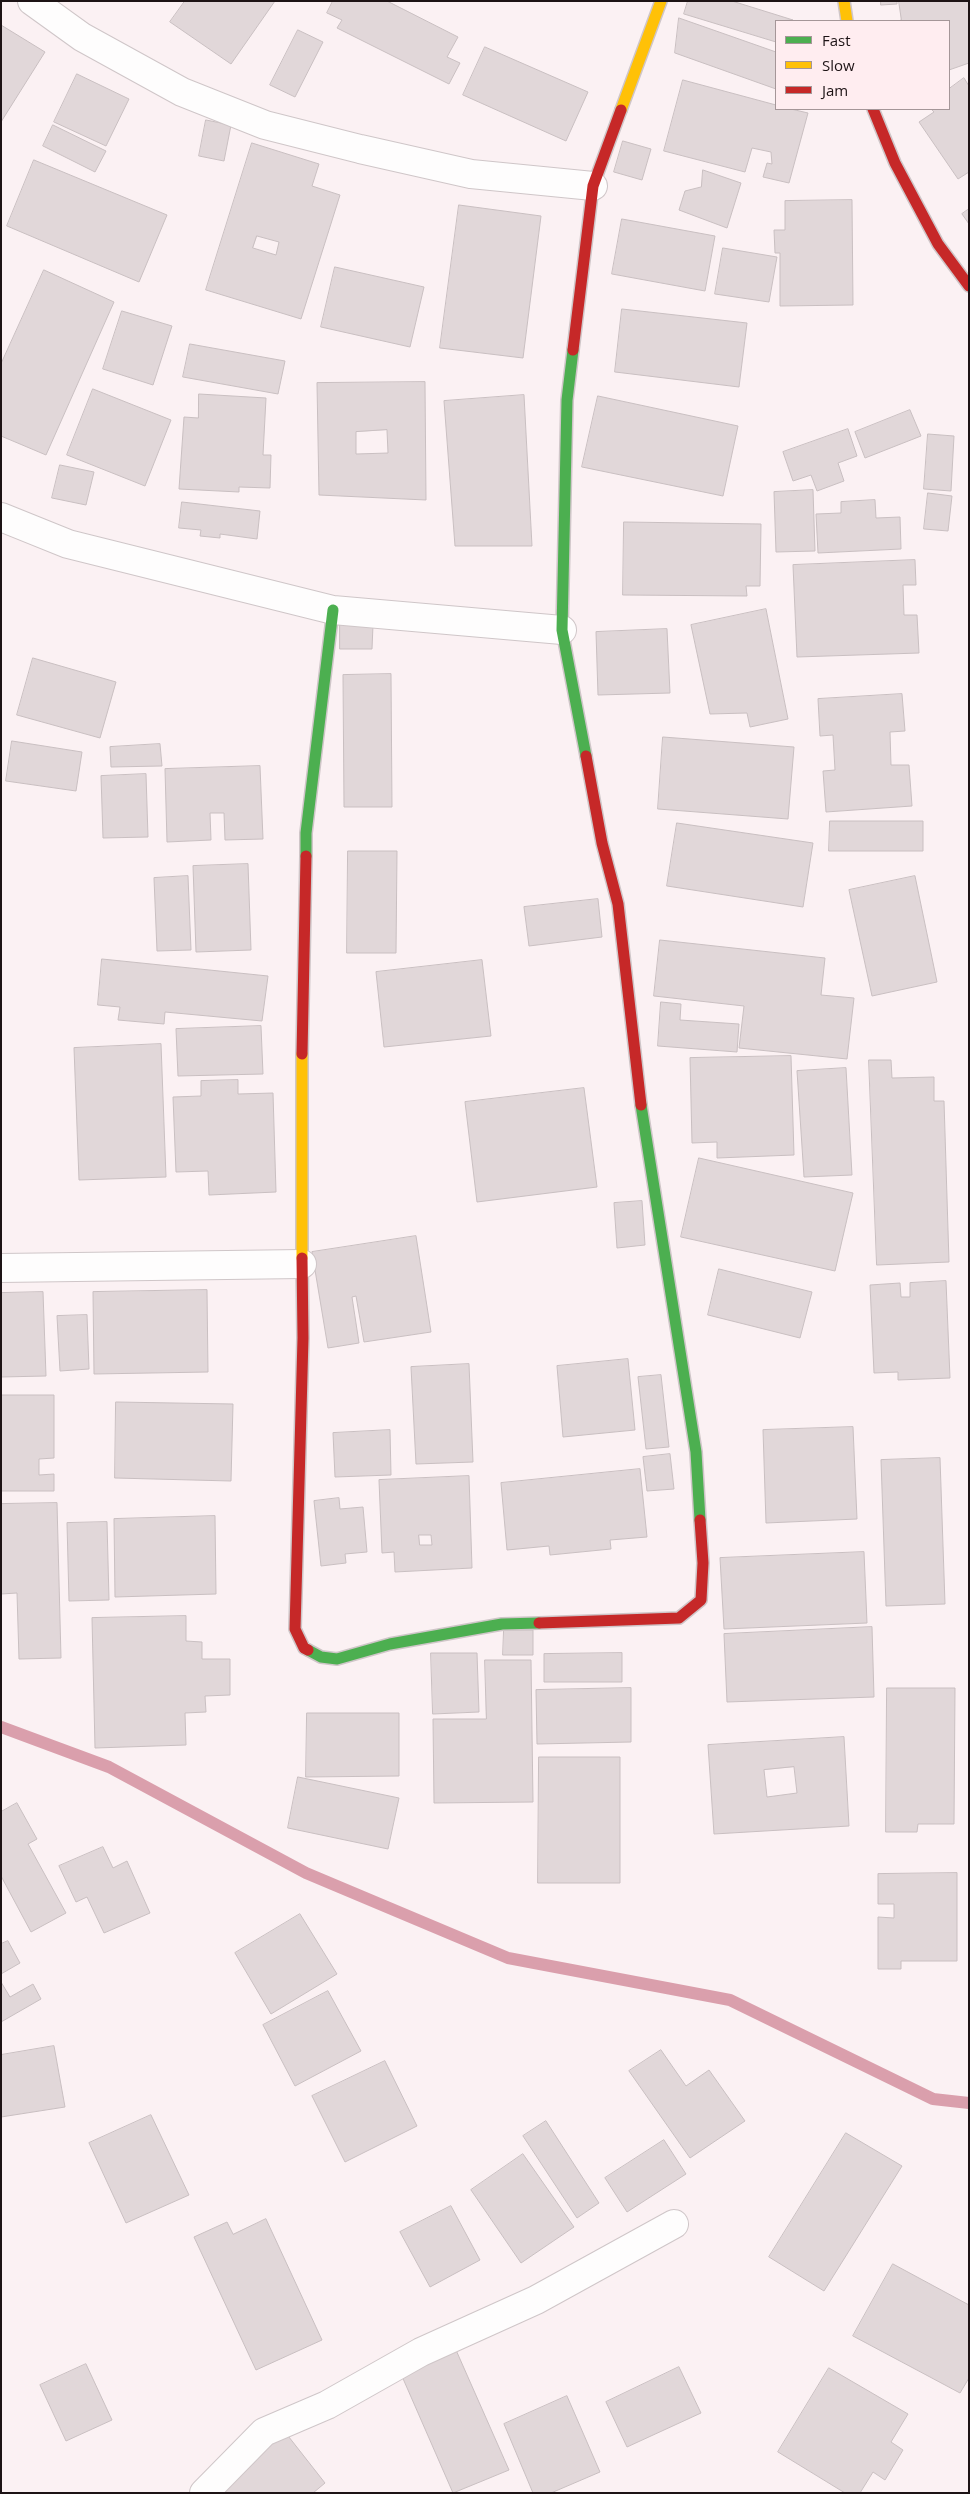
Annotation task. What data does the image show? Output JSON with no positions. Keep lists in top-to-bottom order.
{
  "legend": ["Fast", "Slow", "Jam"]
}
